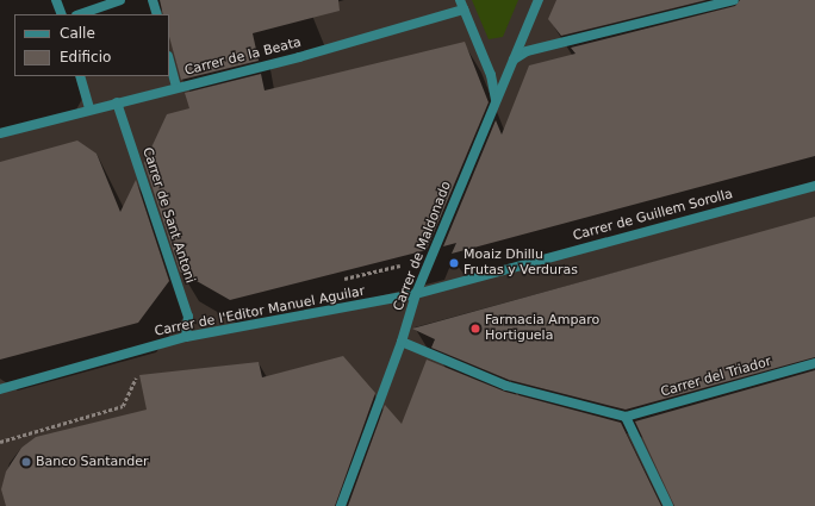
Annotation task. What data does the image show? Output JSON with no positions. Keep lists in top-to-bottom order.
{
  "streets": {
    "street": [
      "Carrer de la Beata",
      "Carrer de Sant Antoni",
      "Carrer de Guillem Sorolla",
      "Carrer de Maldonado",
      "Carrer de l'Editor Manuel Aguilar",
      "Carrer del Triador"
    ]
  },
  "crossings": [
    ["Carrer de la Beata", "Carrer de Sant Antoni"],
    ["Carrer de Sant Antoni", "Carrer de l'Editor Manuel Aguilar"],
    ["Carrer de Guillem Sorolla", "Carrer de Maldonado"],
    ["Carrer de Guillem Sorolla", "Carrer de l'Editor Manuel Aguilar"],
    ["Carrer de Maldonado", "Carrer de l'Editor Manuel Aguilar"]
  ],
  "places": ["Moaiz Dhillu Frutas y Verduras", "Farmacia Amparo Hortiguela", "Banco Santander"],
  "legend": ["Calle", "Edificio"]
}
